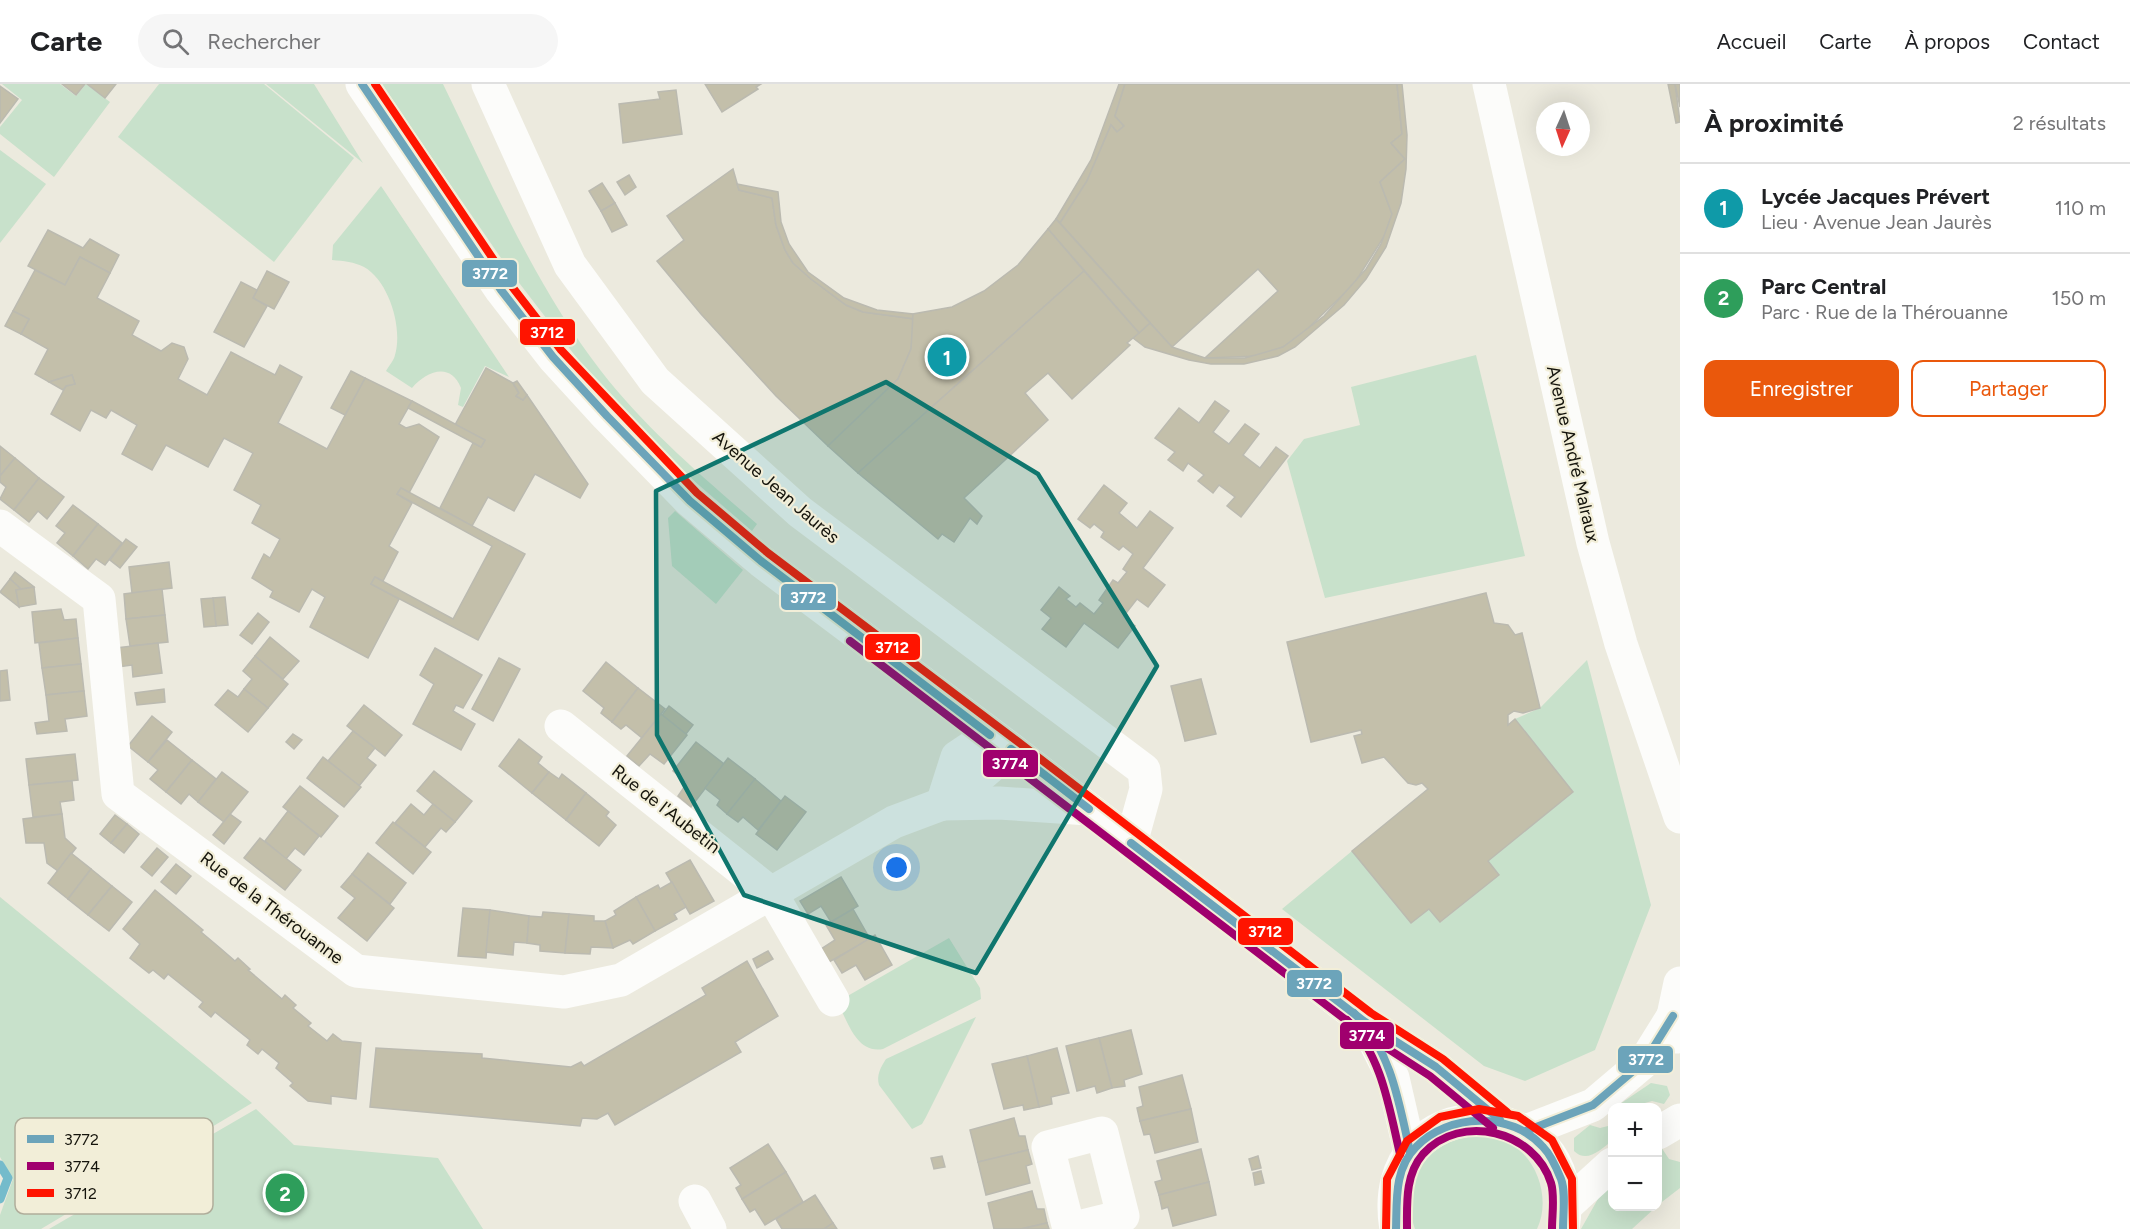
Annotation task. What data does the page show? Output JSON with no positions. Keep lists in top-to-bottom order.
{
  "streets": {
    "street": [
      "Avenue André Malraux",
      "Avenue Jean Jaurès",
      "Rue de l'Aubetin",
      "Rue de la Thérouanne"
    ]
  },
  "crossings": [
    ["Rue de l'Aubetin", "Rue de la Thérouanne"]
  ],
  "lines": ["transit line 3772", "transit line 3712", "transit line 3774"],
  "legend": ["3772", "3774", "3712"],
  "north": "bottom",
  "page": {
    "header": "Carte",
    "search": "Rechercher",
    "nav": [
      "Accueil",
      "Carte",
      "À propos",
      "Contact"
    ],
    "heading": ["À proximité", "2 résultats"],
    "list": [
      {
        "mark": "1",
        "name": "Lycée Jacques Prévert",
        "note": "Lieu · Avenue Jean Jaurès",
        "value": "110 m"
      },
      {
        "mark": "2",
        "name": "Parc Central",
        "note": "Parc · Rue de la Thérouanne",
        "value": "150 m"
      }
    ],
    "pins": ["1", "2"],
    "buttons": ["Enregistrer", "Partager"],
    "map_buttons": ["+", "−"]
  }
}
